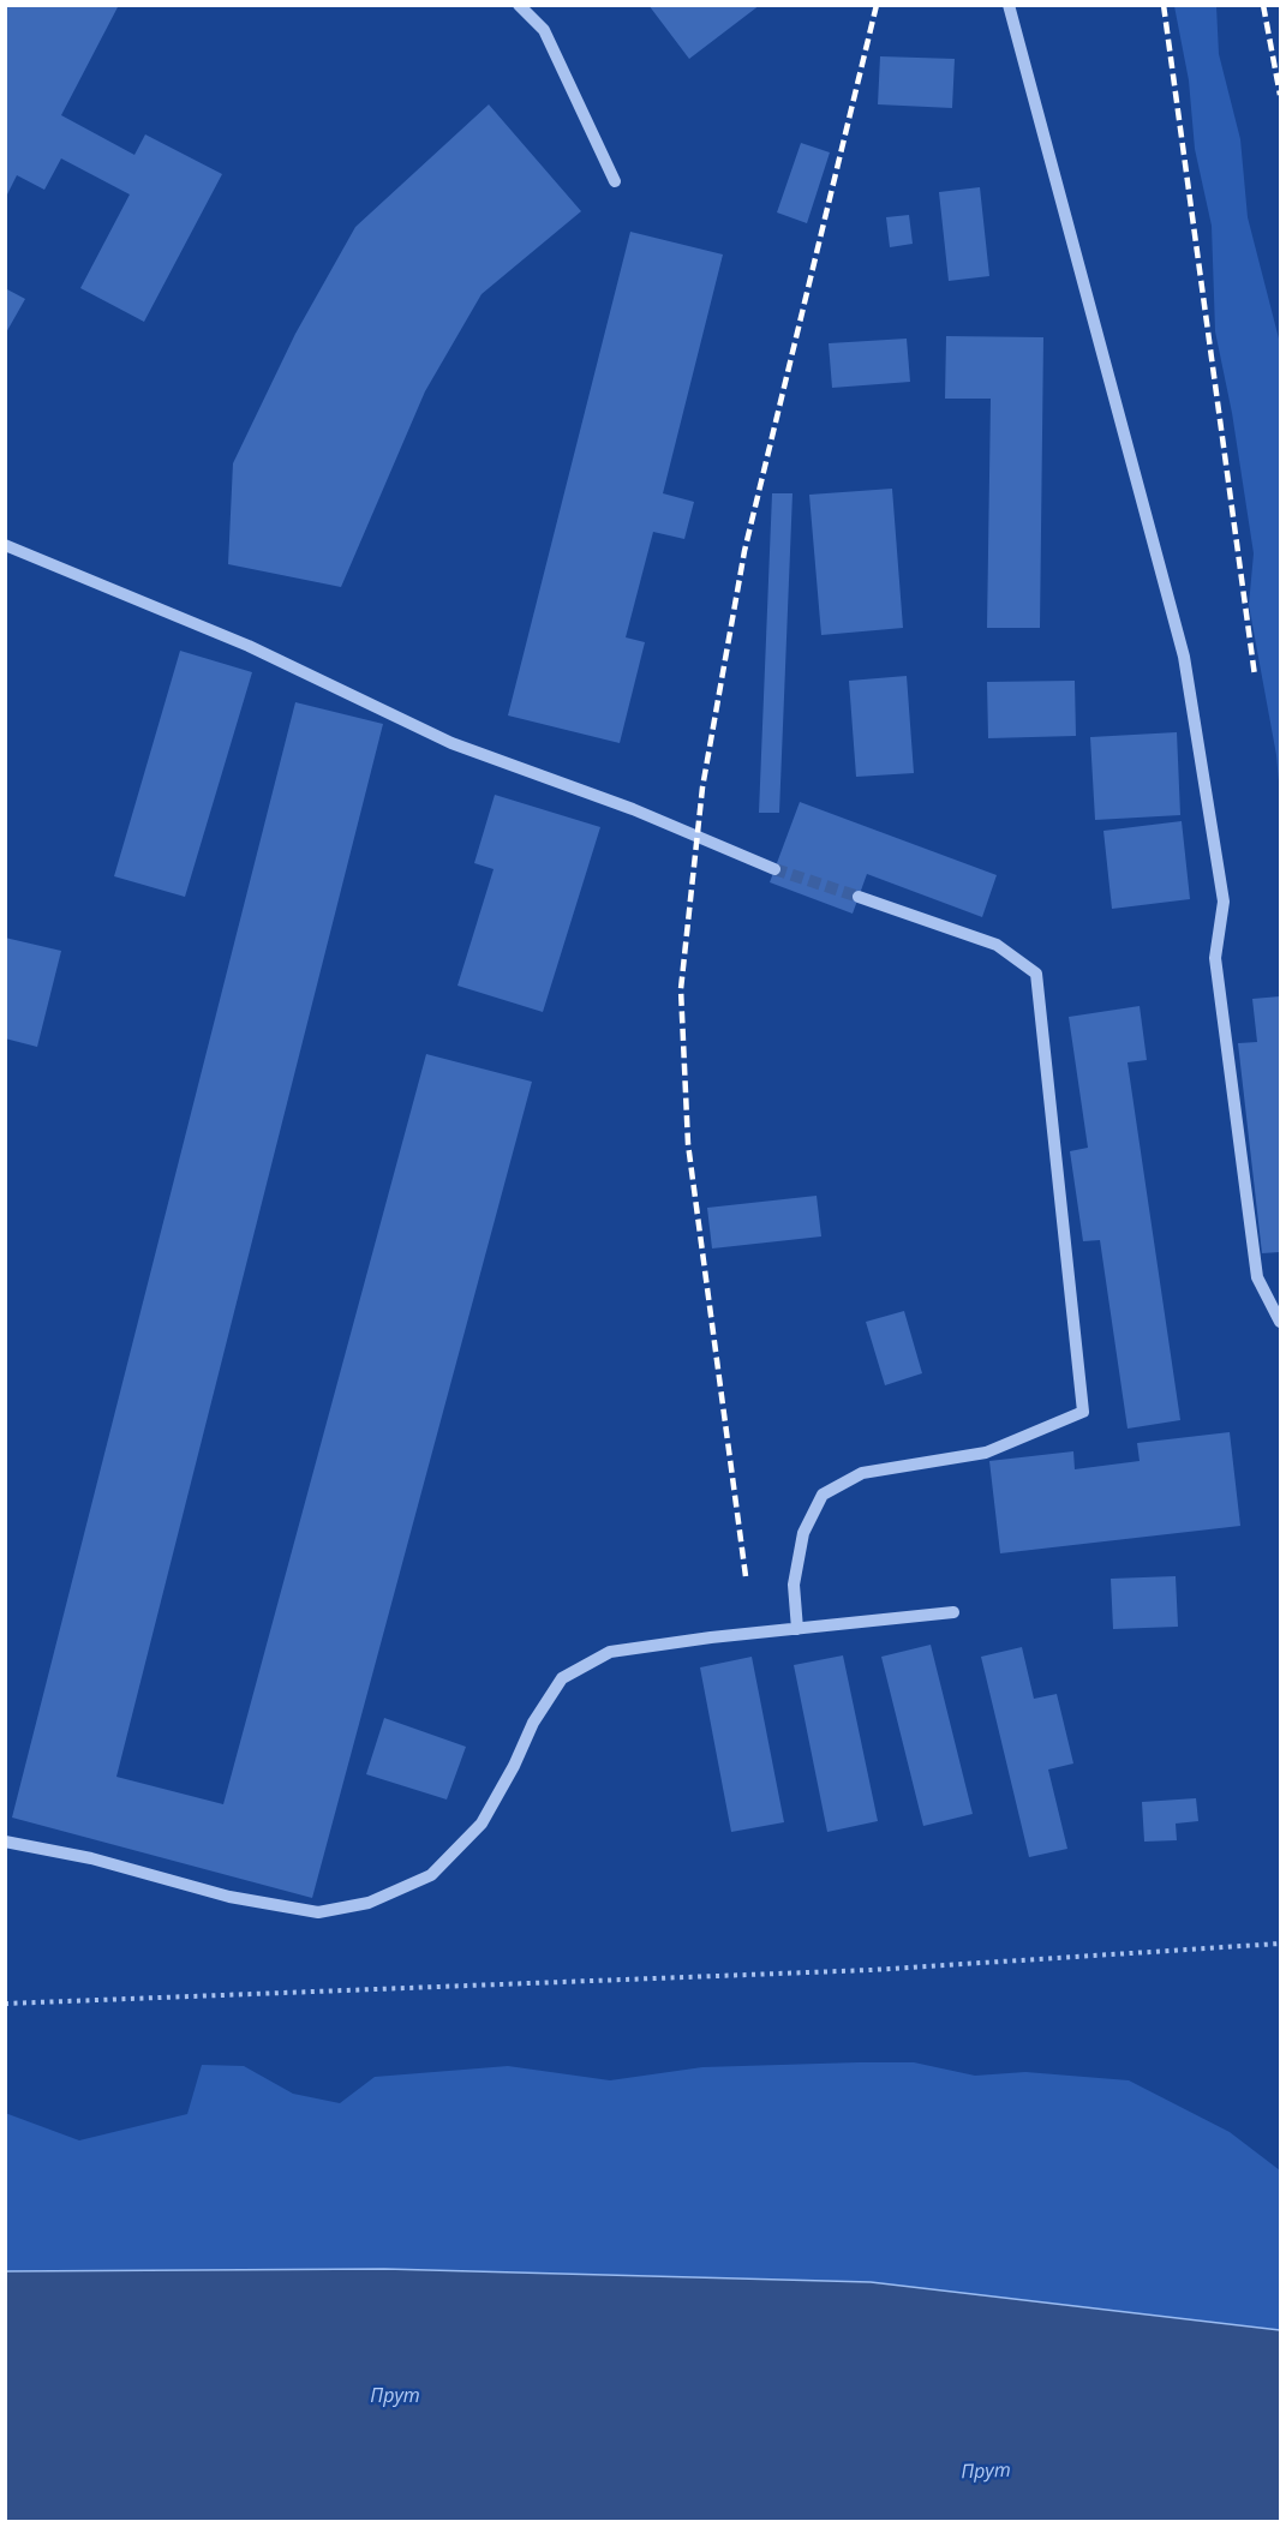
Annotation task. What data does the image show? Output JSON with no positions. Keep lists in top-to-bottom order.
{
  "water": ["Прут"]
}
